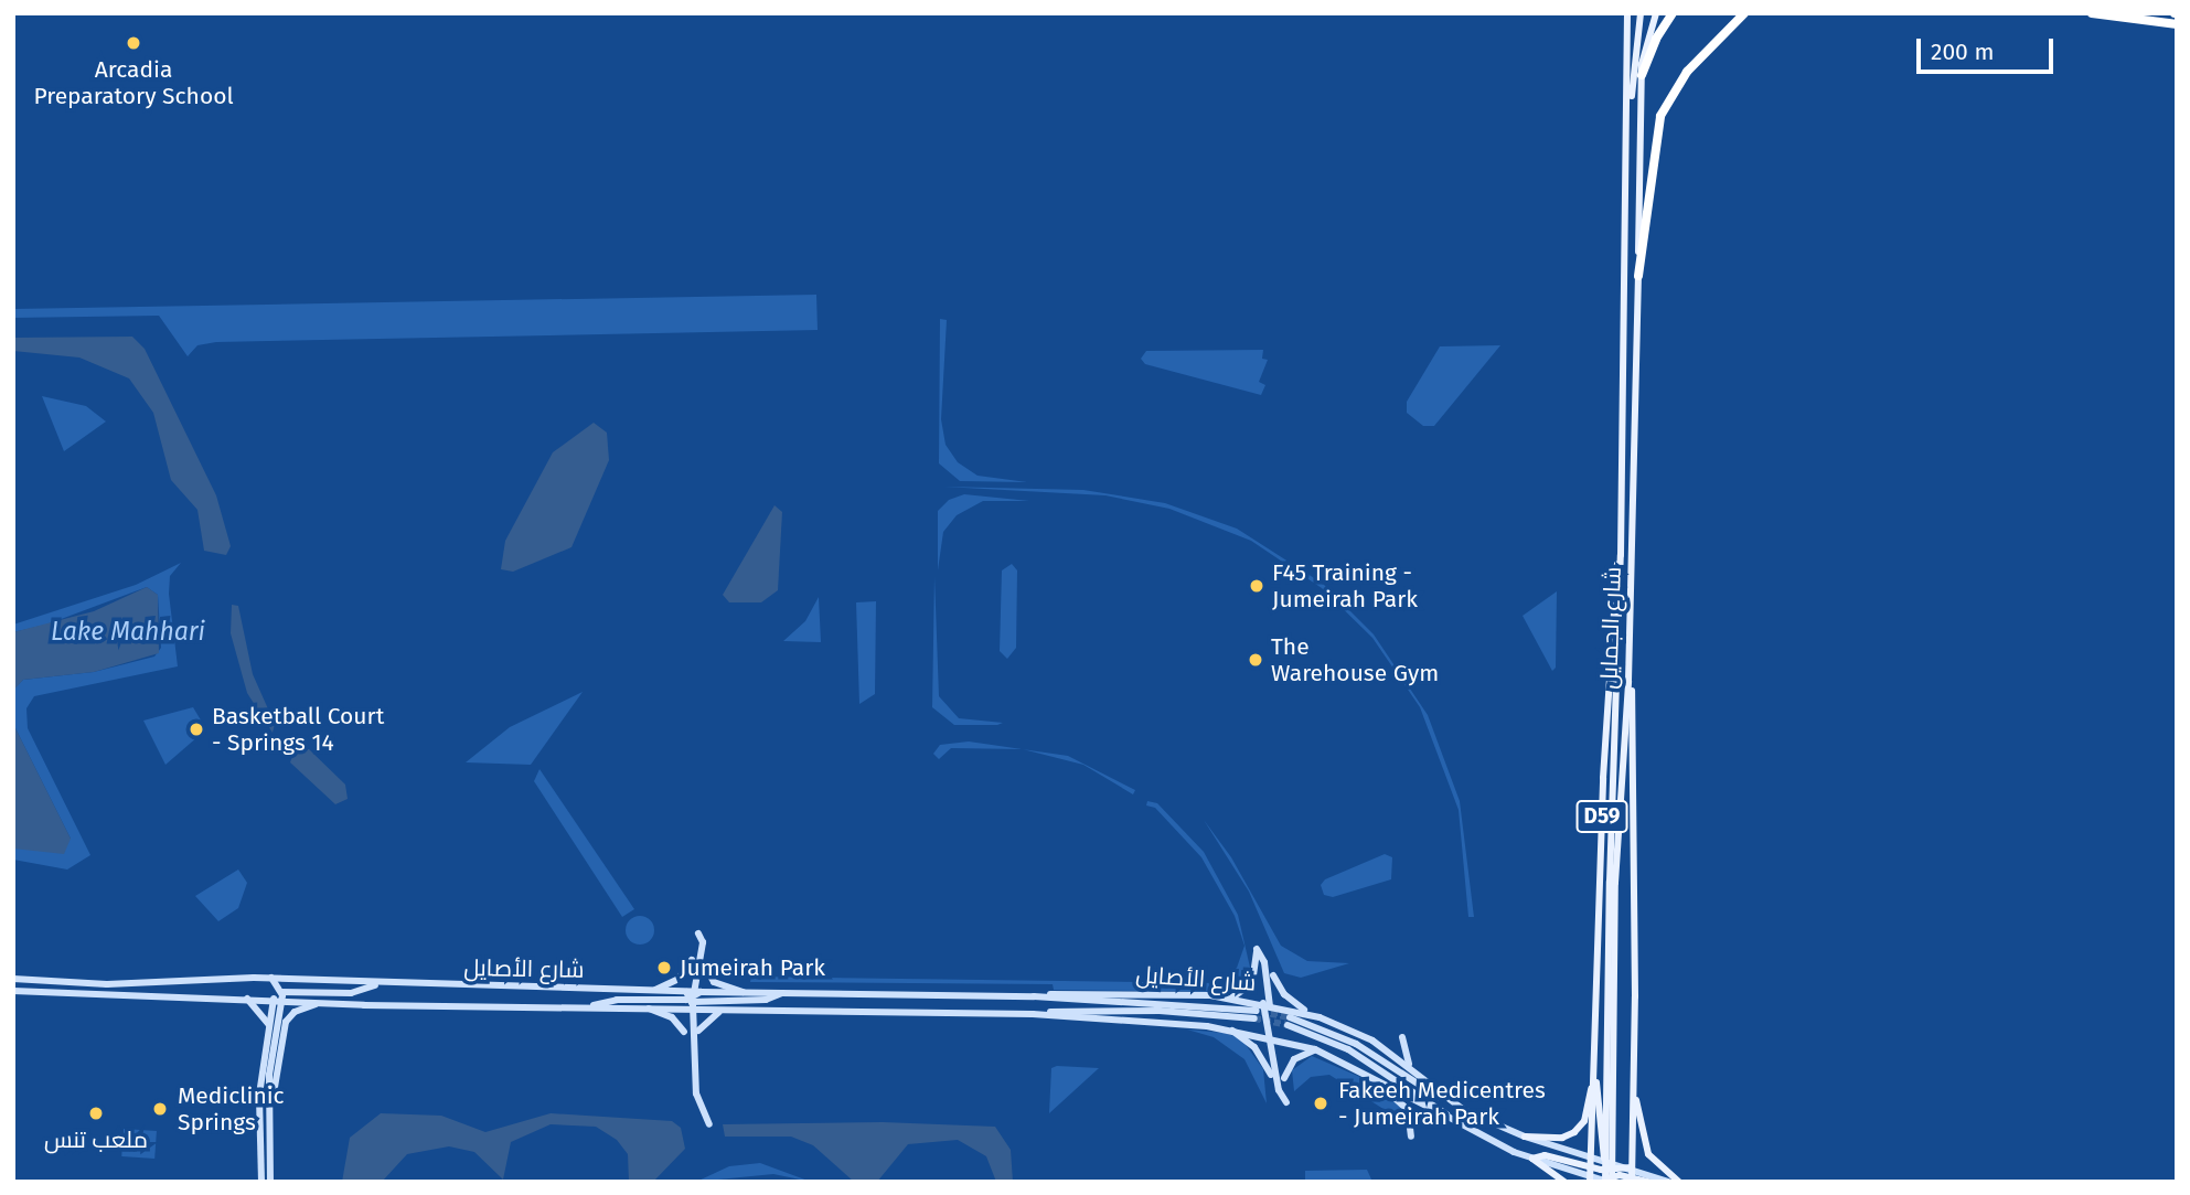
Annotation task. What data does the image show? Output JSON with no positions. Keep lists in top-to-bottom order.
{
  "streets": {
    "main road": ["شارع الجمايل", "D59", "شارع الأصايل"]
  },
  "crossings": [
    ["شارع الجمايل", "D59"],
    ["شارع الجمايل", "شارع الأصايل"],
    ["D59", "شارع الأصايل"]
  ],
  "water": ["Lake Mahhari"],
  "places": [
    "Arcadia Preparatory School",
    "F45 Training - Jumeirah Park",
    "The Warehouse Gym",
    "Basketball Court - Springs 14",
    "Jumeirah Park",
    "Fakeeh Medicentres - Jumeirah Park",
    "Mediclinic Springs",
    "ملعب تنس"
  ],
  "scale_bar": "200 m"
}
